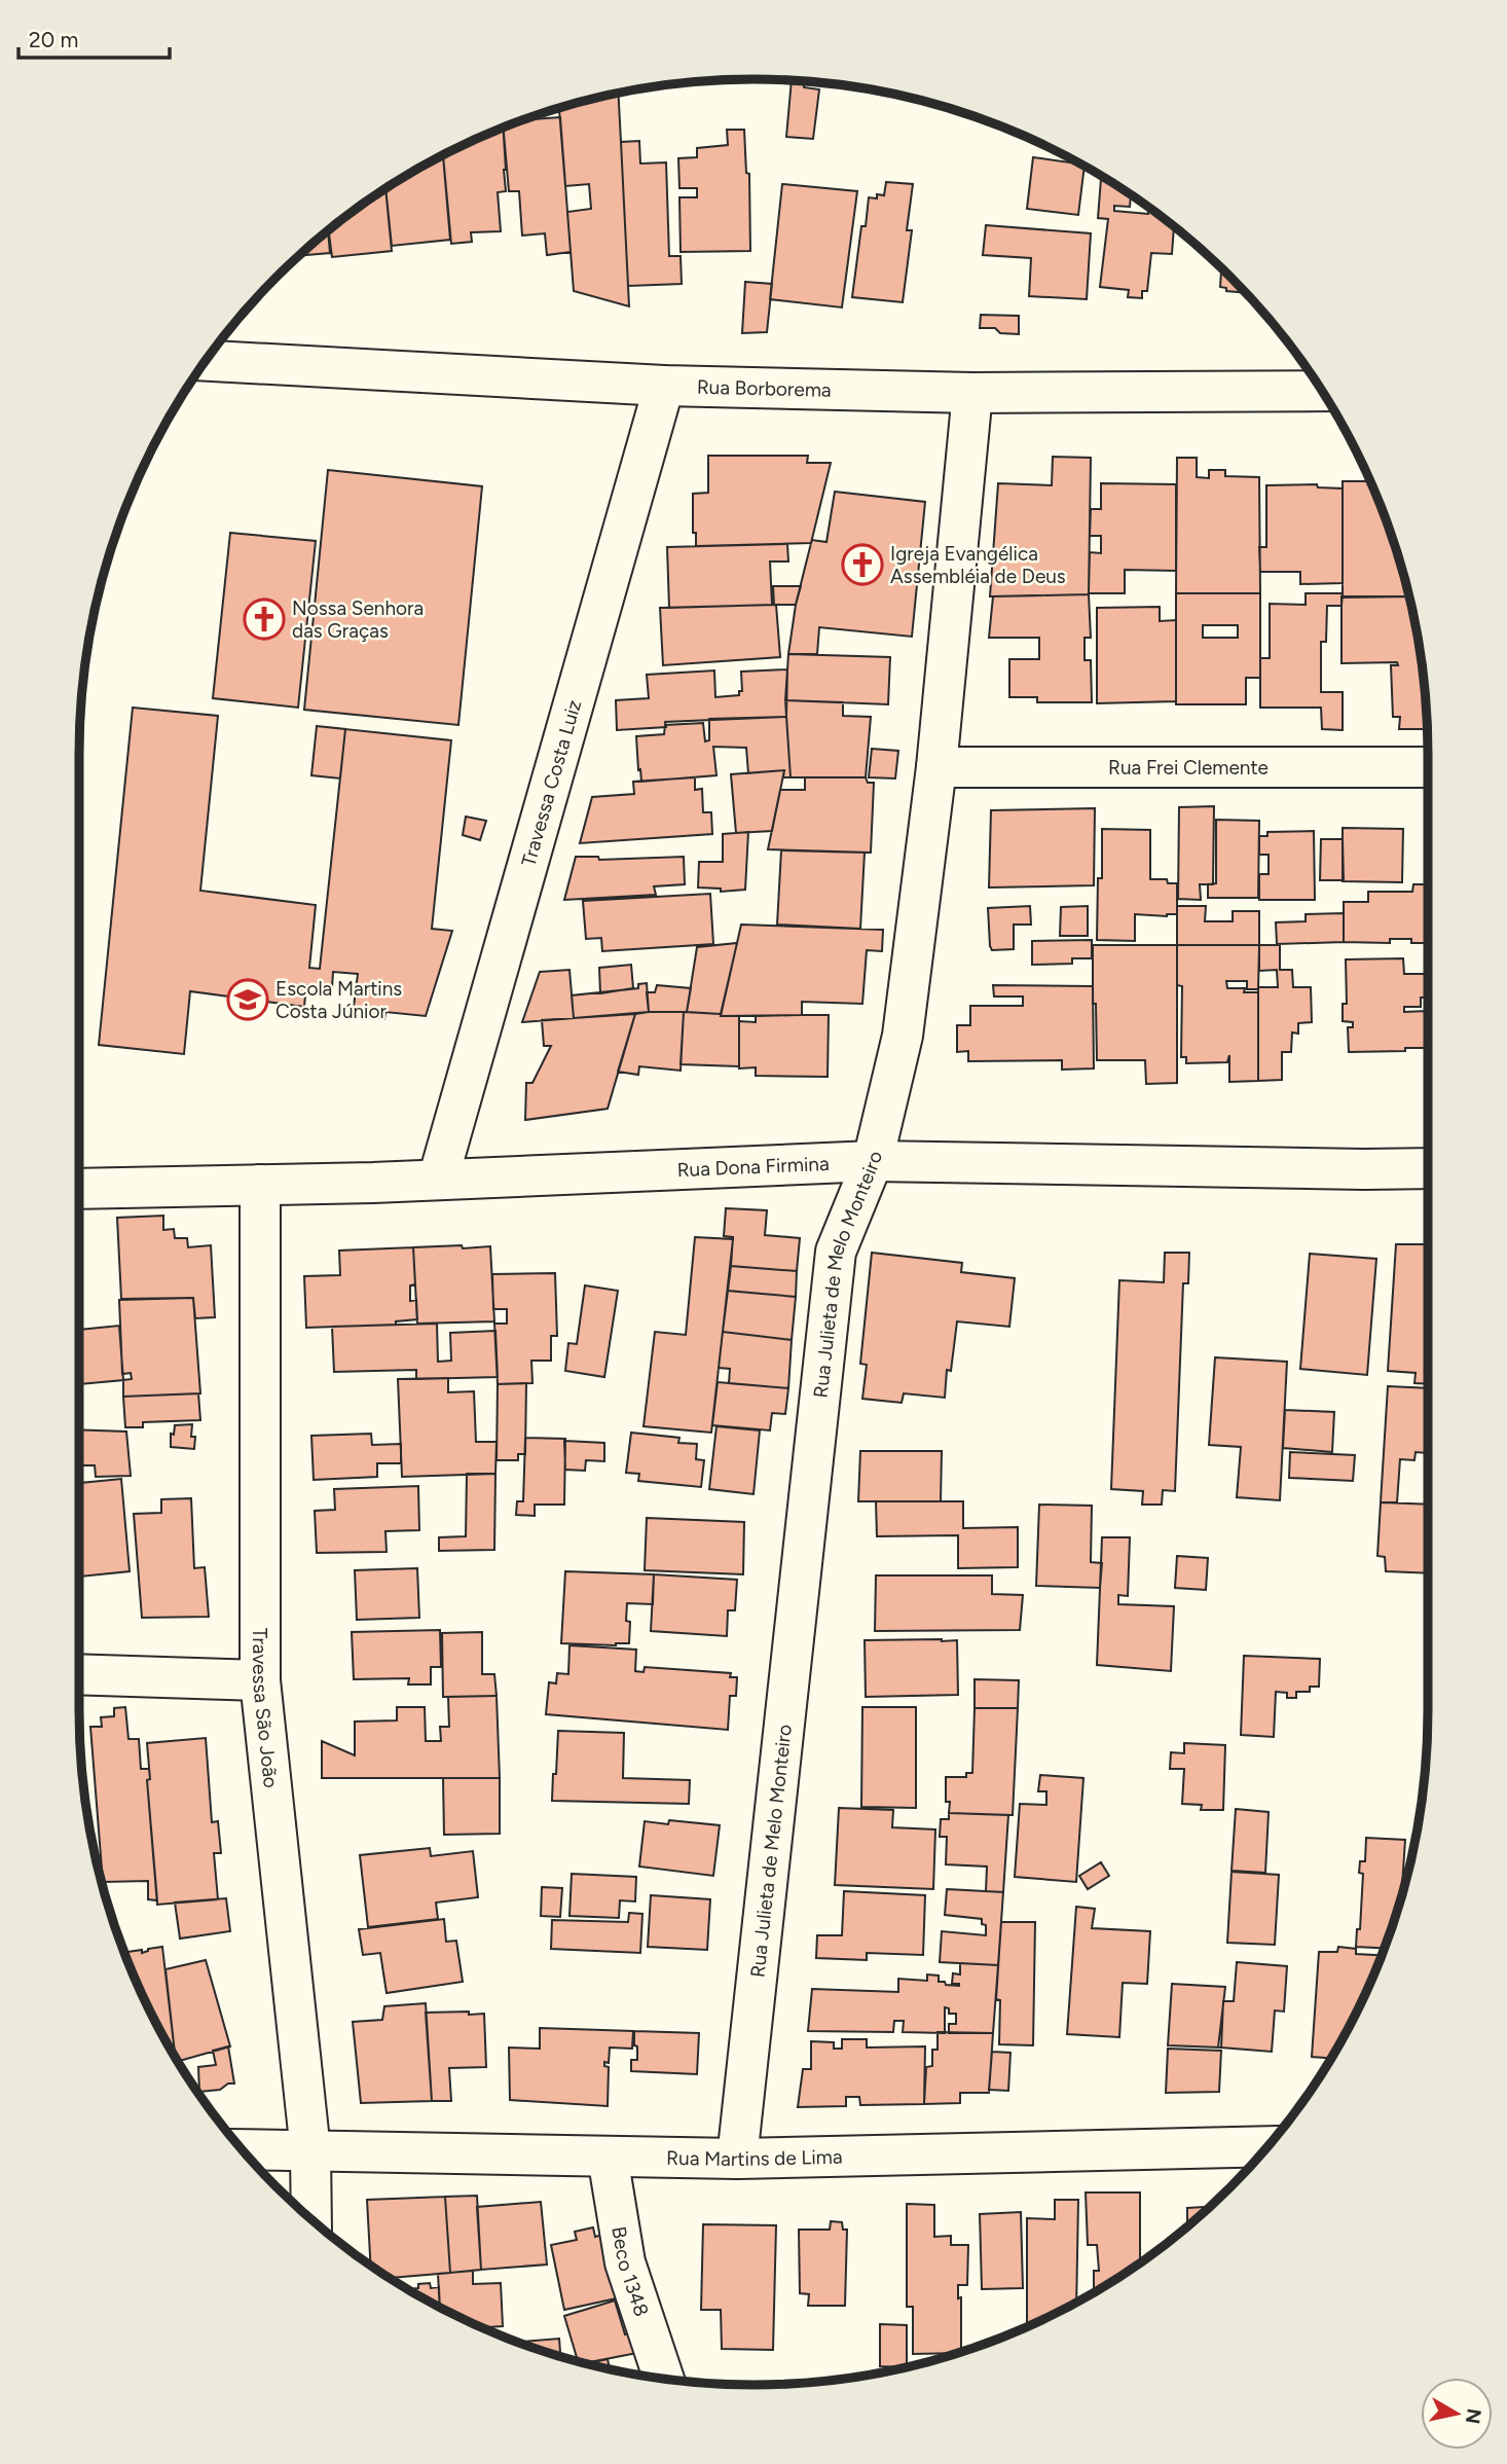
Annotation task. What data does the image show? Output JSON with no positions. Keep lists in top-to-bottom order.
{
  "streets": {
    "street": [
      "Rua Borborema",
      "Rua Frei Clemente",
      "Travessa Costa Luiz",
      "Rua Dona Firmina",
      "Rua Julieta de Melo Monteiro",
      "Travessa São João",
      "Rua Martins de Lima",
      "Beco 1348"
    ]
  },
  "crossings": [
    ["Rua Borborema", "Travessa Costa Luiz"],
    ["Rua Borborema", "Rua Julieta de Melo Monteiro"],
    ["Rua Frei Clemente", "Rua Julieta de Melo Monteiro"],
    ["Travessa Costa Luiz", "Rua Dona Firmina"],
    ["Rua Dona Firmina", "Rua Julieta de Melo Monteiro"],
    ["Rua Dona Firmina", "Travessa São João"],
    ["Rua Julieta de Melo Monteiro", "Rua Martins de Lima"],
    ["Travessa São João", "Rua Martins de Lima"],
    ["Rua Martins de Lima", "Beco 1348"]
  ],
  "places": {
    "church": ["Igreja Evangélica Assembléia de Deus", "Nossa Senhora das Graças"],
    "school or university": ["Escola Martins Costa Júnior"]
  },
  "scale_bar": "20 m",
  "north": "right"
}
